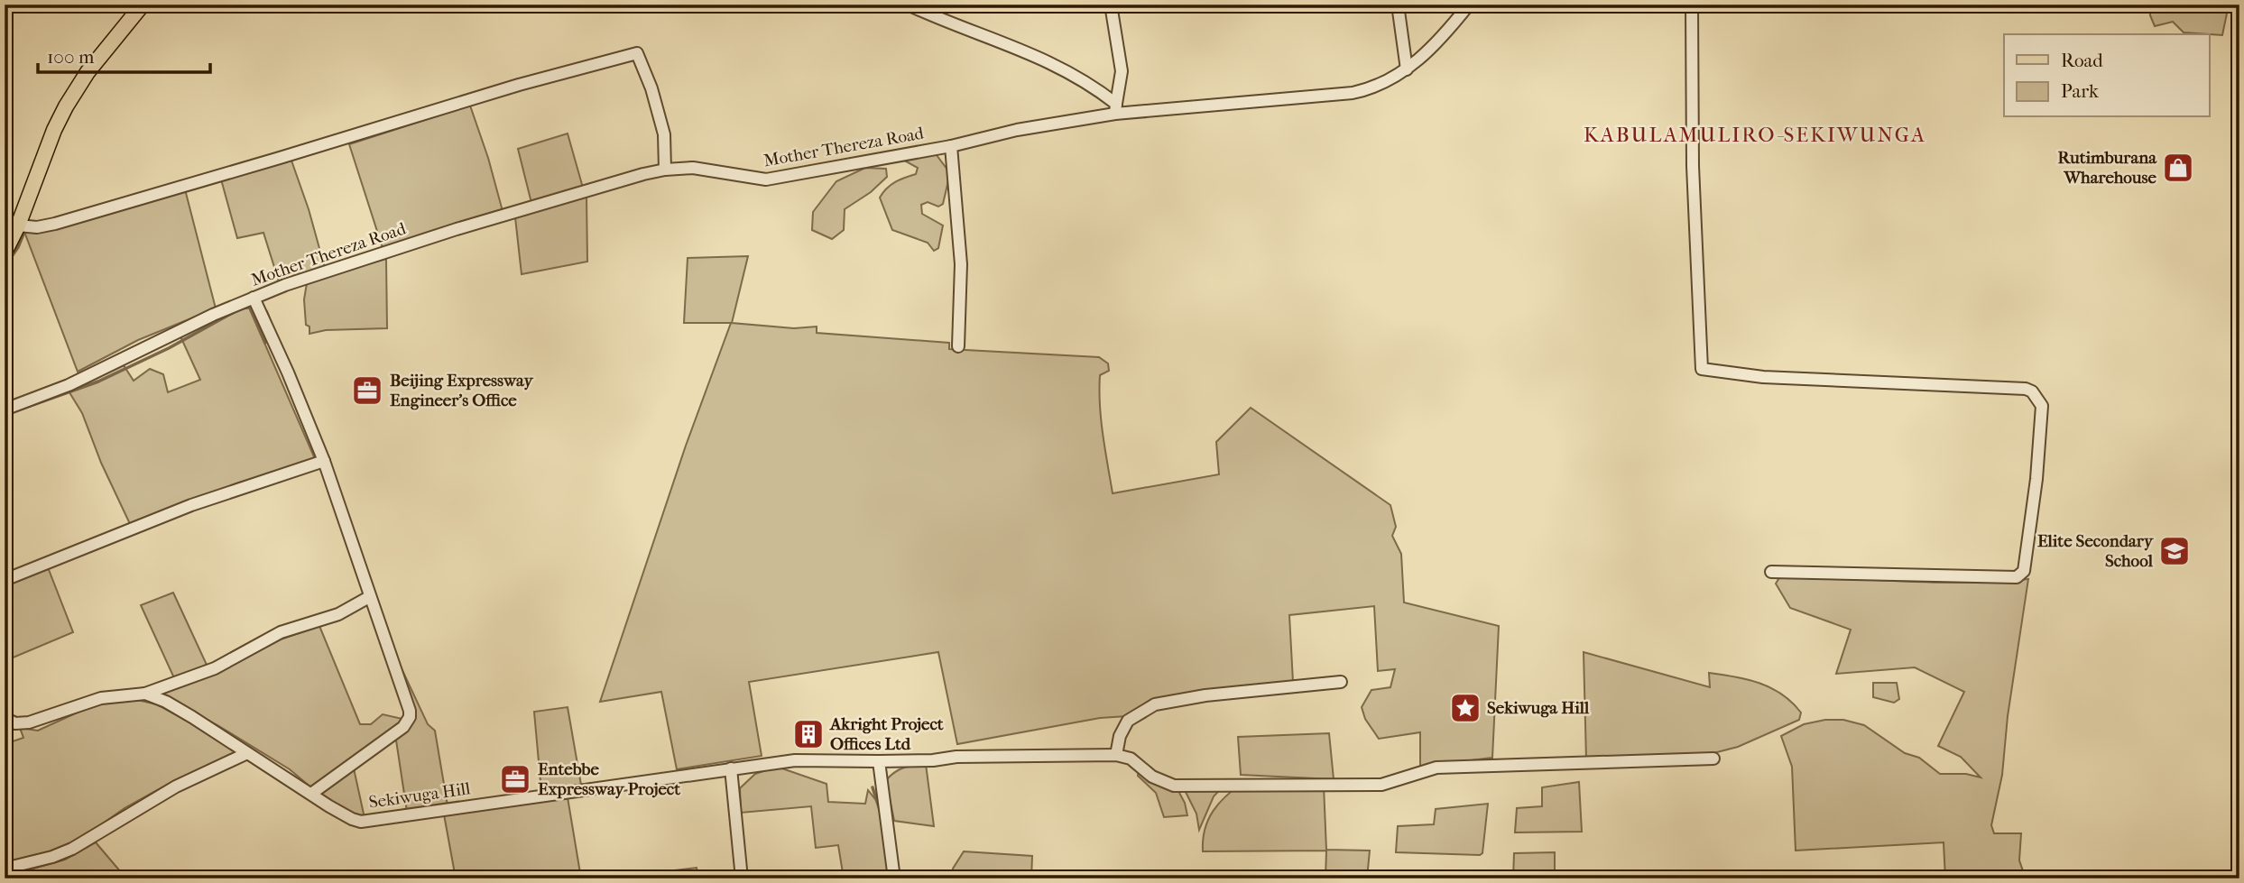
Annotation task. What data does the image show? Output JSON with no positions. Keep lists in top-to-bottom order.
{
  "streets": {
    "street": ["Mother Thereza Road", "Sekiwuga Hill"]
  },
  "districts": ["KABULAMULIRO-SEKIWUNGA"],
  "places": {
    "shop": ["Rutimburana Wharehouse"],
    "office": ["Beijing Expressway Engineer's Office", "Entebbe Expressway Project"],
    "school or university": ["Elite Secondary School"],
    "place": ["Sekiwuga Hill"],
    "building": ["Akright Project Offices Ltd"]
  },
  "legend": ["Road", "Park"],
  "scale_bar": "100 m"
}
